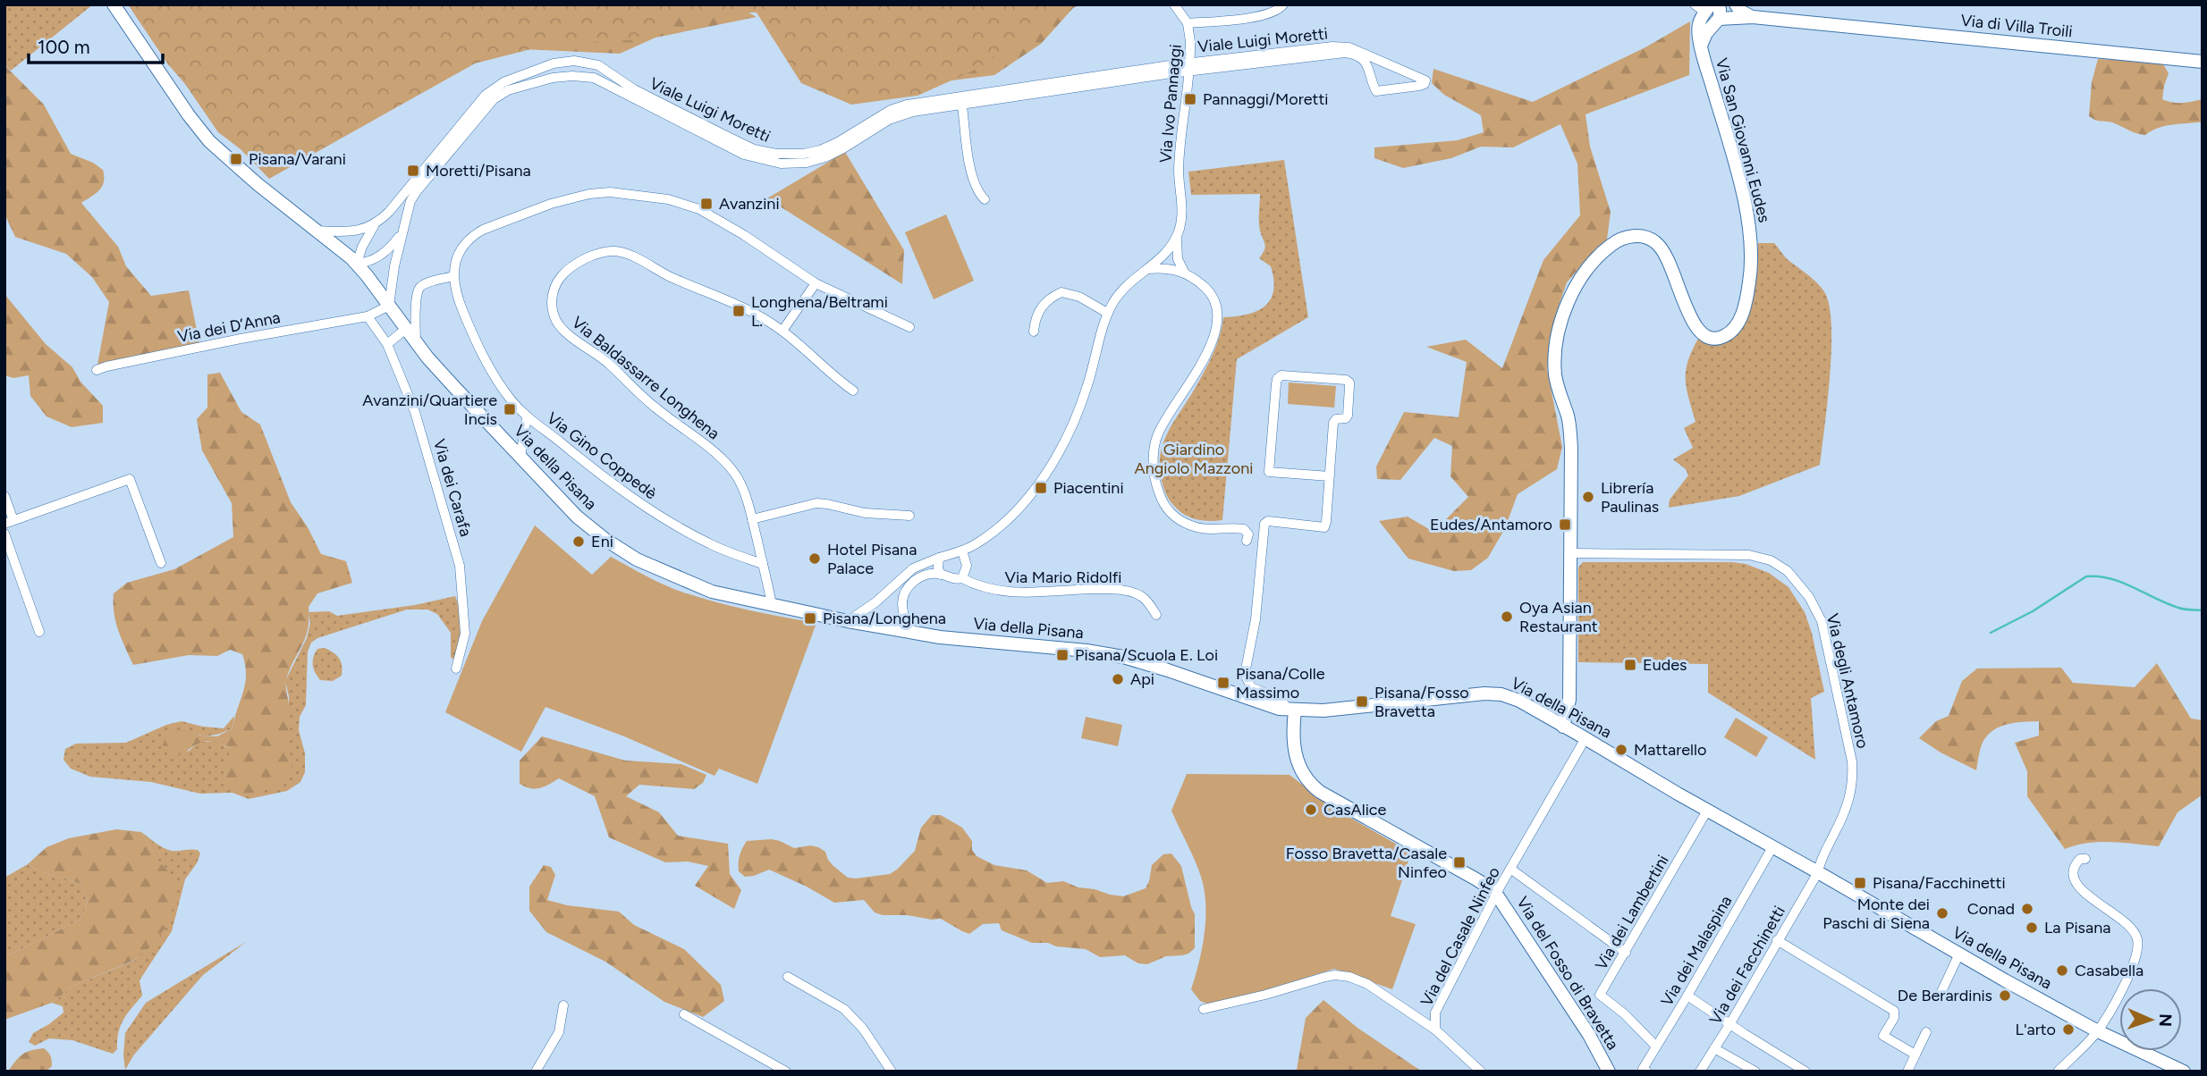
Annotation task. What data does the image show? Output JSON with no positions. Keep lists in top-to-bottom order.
{
  "streets": {
    "main road": [
      "Via di Villa Troili",
      "Via San Giovanni Eudes",
      "Via della Pisana",
      "Via del Fosso di Bravetta"
    ],
    "street": [
      "Viale Luigi Moretti",
      "Via Ivo Pannaggi",
      "Via dei D’Anna",
      "Via Baldassarre Longhena",
      "Via Gino Coppedè",
      "Via dei Carafa",
      "Via Mario Ridolfi",
      "Via degli Antamoro",
      "Via dei Lambertini",
      "Via del Casale Ninfeo",
      "Via dei Malaspina",
      "Via dei Facchinetti"
    ]
  },
  "crossings": [
    ["Via di Villa Troili", "Via San Giovanni Eudes"],
    ["Viale Luigi Moretti", "Via Ivo Pannaggi"],
    ["Viale Luigi Moretti", "Via dei D’Anna"],
    ["Viale Luigi Moretti", "Via della Pisana"],
    ["Via Ivo Pannaggi", "Via Mario Ridolfi"],
    ["Via San Giovanni Eudes", "Via della Pisana"],
    ["Via San Giovanni Eudes", "Via degli Antamoro"],
    ["Via San Giovanni Eudes", "Via del Casale Ninfeo"],
    ["Via dei D’Anna", "Via della Pisana"],
    ["Via dei D’Anna", "Via dei Carafa"],
    ["Via Baldassarre Longhena", "Via Gino Coppedè"],
    ["Via Baldassarre Longhena", "Via della Pisana"],
    ["Via della Pisana", "Via degli Antamoro"],
    ["Via della Pisana", "Via dei Lambertini"],
    ["Via della Pisana", "Via del Casale Ninfeo"],
    ["Via della Pisana", "Via dei Malaspina"],
    ["Via della Pisana", "Via dei Facchinetti"],
    ["Via degli Antamoro", "Via dei Facchinetti"],
    ["Via dei Lambertini", "Via dei Malaspina"],
    ["Via del Casale Ninfeo", "Via del Fosso di Bravetta"]
  ],
  "parks": ["Giardino Angiolo Mazzoni"],
  "places": {
    "transit": [
      "Pannaggi/Moretti",
      "Pisana/Varani",
      "Moretti/Pisana",
      "Avanzini",
      "Longhena/Beltrami L.",
      "Avanzini/Quartiere Incis",
      "Piacentini",
      "Eudes/Antamoro",
      "Pisana/Longhena",
      "Pisana/Scuola E. Loi",
      "Eudes",
      "Pisana/Colle Massimo",
      "Pisana/Fosso Bravetta",
      "Fosso Bravetta/Casale Ninfeo",
      "Pisana/Facchinetti"
    ],
    "other": [
      "Librería Paulinas",
      "Eni",
      "Hotel Pisana Palace",
      "Oya Asian Restaurant",
      "Api",
      "Mattarello",
      "CasAlice",
      "Conad",
      "Monte dei Paschi di Siena",
      "La Pisana",
      "Casabella",
      "De Berardinis",
      "L'arto"
    ]
  },
  "scale_bar": "100 m",
  "north": "right"
}
